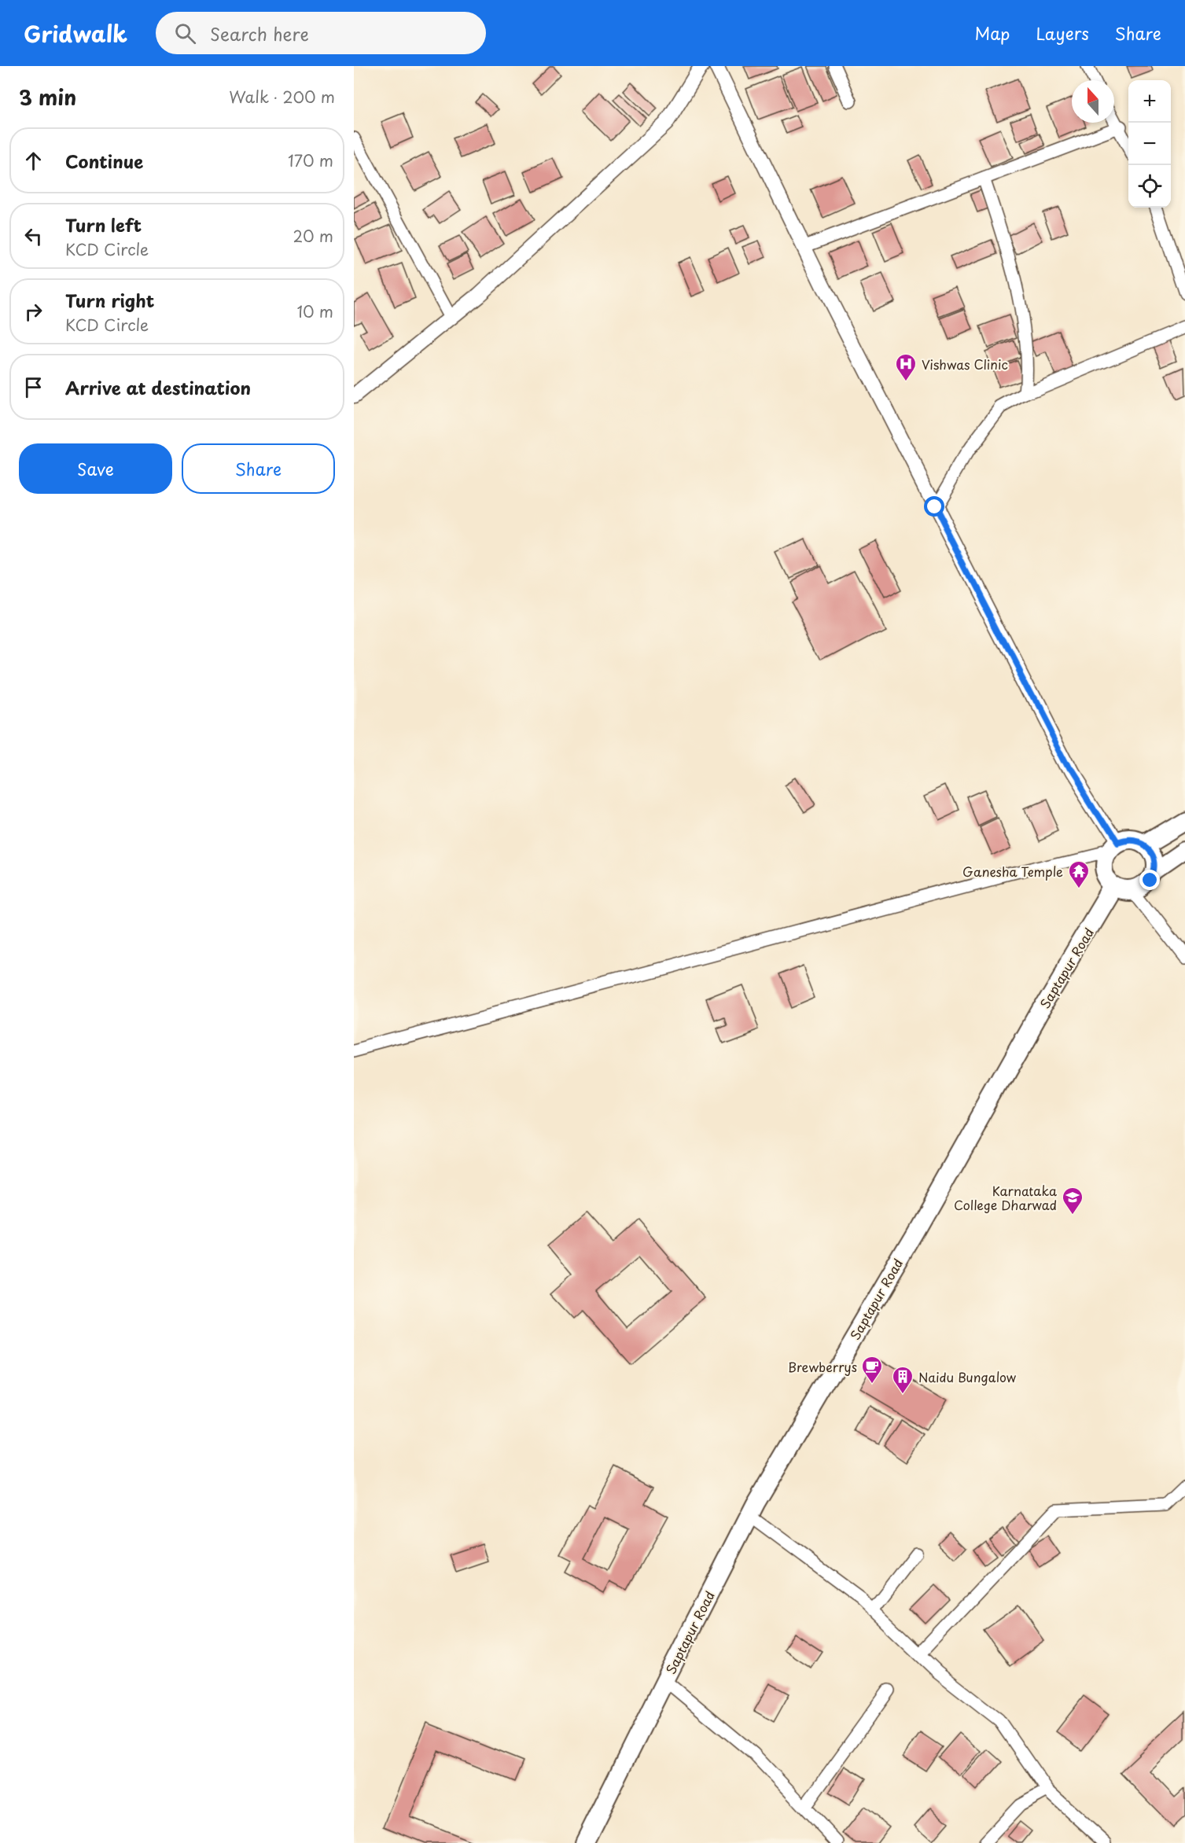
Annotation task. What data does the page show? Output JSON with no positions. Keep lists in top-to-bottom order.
{
  "streets": {
    "main road": ["Saptapur Road"]
  },
  "places": {
    "hospital": ["Vishwas Clinic"],
    "temple": ["Ganesha Temple"],
    "school or university": ["Karnataka College Dharwad"],
    "cafe": ["Brewberrys"],
    "building": ["Naidu Bungalow"]
  },
  "north": "top",
  "page": {
    "header": "Gridwalk",
    "search": "Search here",
    "nav": ["Map", "Layers", "Share"],
    "heading": ["3 min", "Walk · 200 m"],
    "map_buttons": ["+", "−"],
    "list": [
      ["Continue", "170 m"],
      ["Turn left", "KCD Circle", "20 m"],
      ["Turn right", "KCD Circle", "10 m"],
      "Arrive at destination"
    ],
    "buttons": ["Save", "Share"]
  }
}
